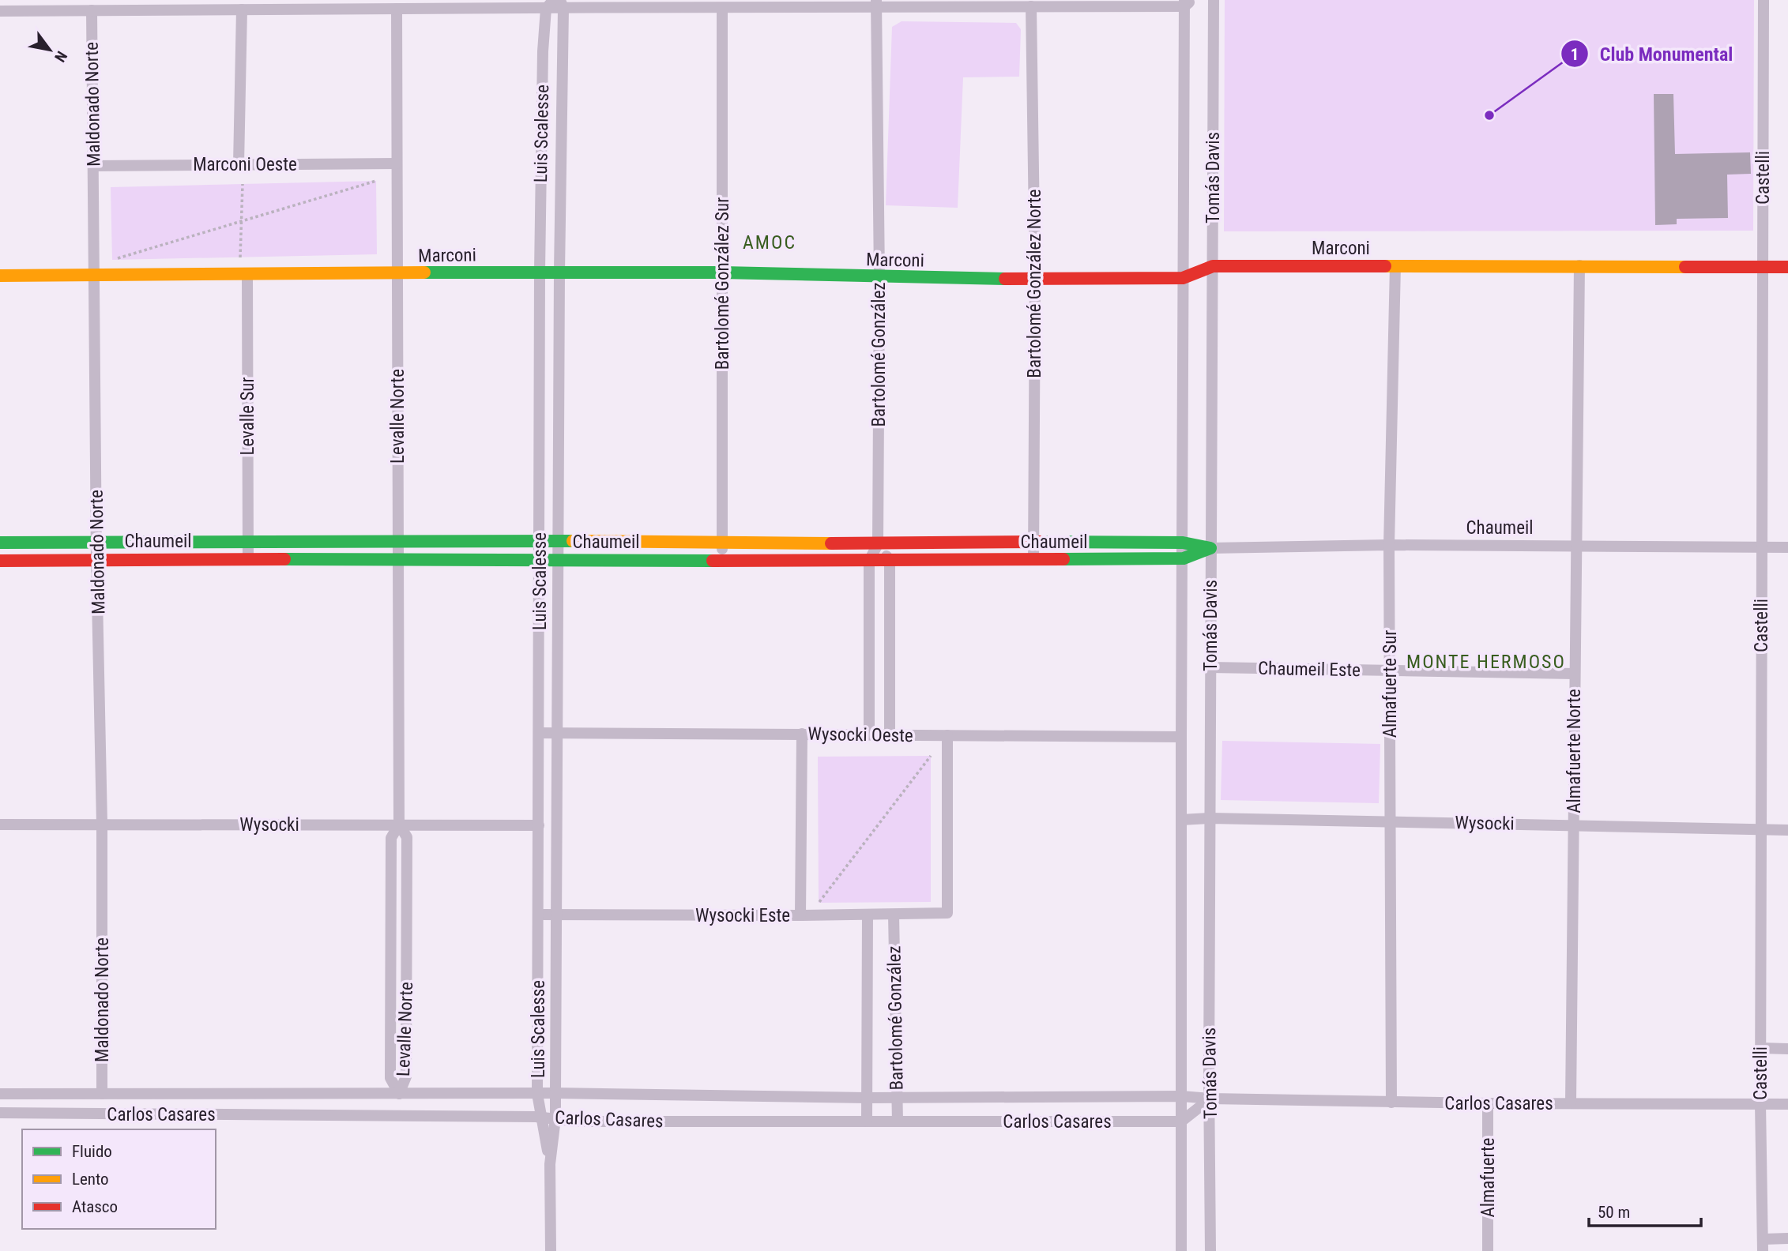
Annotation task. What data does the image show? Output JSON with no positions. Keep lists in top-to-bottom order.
{
  "streets": {
    "street": [
      "Maldonado Norte",
      "Luis Scalesse",
      "Marconi Oeste",
      "Tomás Davis",
      "Castelli",
      "Marconi",
      "Bartolomé González Sur",
      "Bartolomé González Norte",
      "Bartolomé González",
      "Levalle Sur",
      "Levalle Norte",
      "Chaumeil",
      "Chaumeil Este",
      "Almafuerte Sur",
      "Wysocki Oeste",
      "Almafuerte Norte",
      "Wysocki",
      "Wysocki Este",
      "Carlos Casares",
      "Almafuerte"
    ]
  },
  "crossings": [
    ["Maldonado Norte", "Marconi Oeste"],
    ["Maldonado Norte", "Marconi"],
    ["Maldonado Norte", "Chaumeil"],
    ["Maldonado Norte", "Wysocki"],
    ["Maldonado Norte", "Carlos Casares"],
    ["Luis Scalesse", "Marconi"],
    ["Luis Scalesse", "Chaumeil"],
    ["Luis Scalesse", "Wysocki Oeste"],
    ["Luis Scalesse", "Wysocki"],
    ["Luis Scalesse", "Wysocki Este"],
    ["Luis Scalesse", "Carlos Casares"],
    ["Marconi Oeste", "Levalle Norte"],
    ["Tomás Davis", "Marconi"],
    ["Tomás Davis", "Chaumeil"],
    ["Tomás Davis", "Chaumeil Este"],
    ["Tomás Davis", "Wysocki Oeste"],
    ["Tomás Davis", "Wysocki"],
    ["Tomás Davis", "Carlos Casares"],
    ["Castelli", "Marconi"],
    ["Castelli", "Chaumeil"],
    ["Castelli", "Wysocki"],
    ["Castelli", "Carlos Casares"],
    ["Marconi", "Bartolomé González Sur"],
    ["Marconi", "Bartolomé González Norte"],
    ["Marconi", "Bartolomé González"],
    ["Marconi", "Levalle Sur"],
    ["Marconi", "Levalle Norte"],
    ["Marconi", "Almafuerte Sur"],
    ["Marconi", "Almafuerte Norte"],
    ["Bartolomé González Sur", "Chaumeil"],
    ["Bartolomé González Norte", "Chaumeil"],
    ["Bartolomé González", "Chaumeil"],
    ["Bartolomé González", "Wysocki Oeste"],
    ["Bartolomé González", "Wysocki Este"],
    ["Bartolomé González", "Carlos Casares"],
    ["Levalle Sur", "Chaumeil"],
    ["Levalle Norte", "Chaumeil"],
    ["Levalle Norte", "Wysocki"],
    ["Levalle Norte", "Carlos Casares"],
    ["Chaumeil", "Almafuerte Sur"],
    ["Chaumeil", "Almafuerte Norte"],
    ["Chaumeil Este", "Almafuerte Sur"],
    ["Chaumeil Este", "Almafuerte Norte"],
    ["Almafuerte Sur", "Wysocki"],
    ["Almafuerte Sur", "Carlos Casares"],
    ["Wysocki Oeste", "Wysocki Este"],
    ["Almafuerte Norte", "Wysocki"],
    ["Almafuerte Norte", "Carlos Casares"],
    ["Carlos Casares", "Almafuerte"]
  ],
  "districts": ["AMOC", "MONTE HERMOSO"],
  "places": ["Club Monumental"],
  "legend": ["Fluido", "Lento", "Atasco"],
  "scale_bar": "50 m",
  "north": "bottom right"
}
